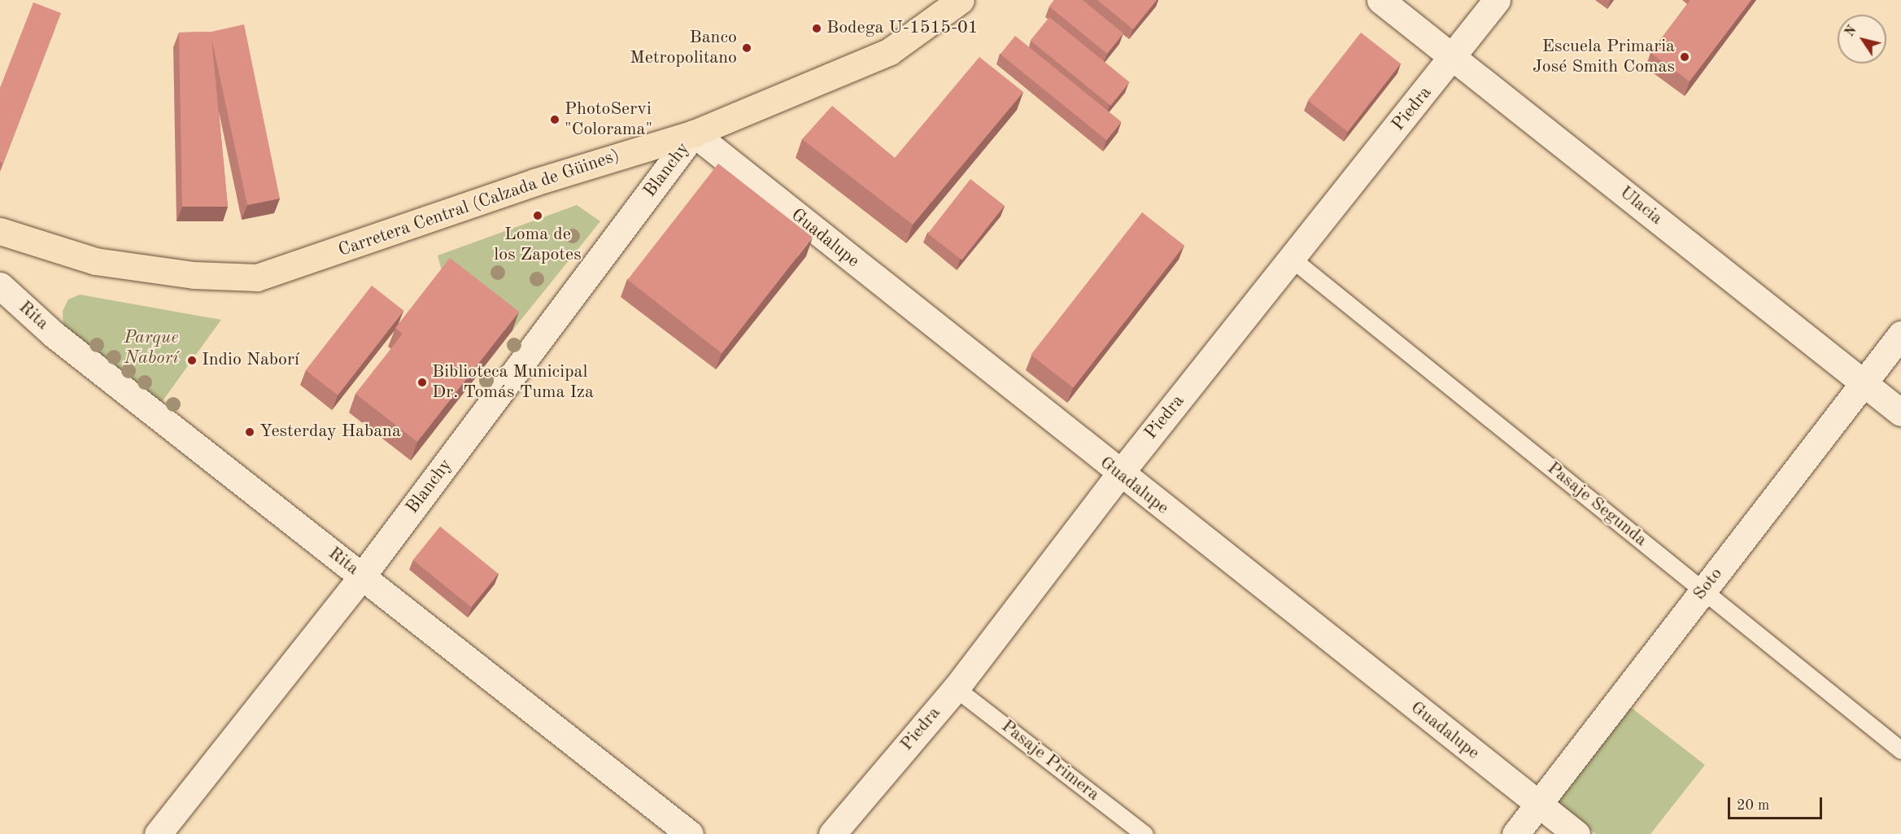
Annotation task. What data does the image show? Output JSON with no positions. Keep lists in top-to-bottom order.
{
  "streets": {
    "main road": ["Carretera Central (Calzada de Güines)"],
    "street": [
      "Piedra",
      "Blanchy",
      "Ulacia",
      "Guadalupe",
      "Rita",
      "Soto"
    ],
    "lane": ["Pasaje Segunda", "Pasaje Primera"]
  },
  "crossings": [
    ["Piedra", "Ulacia"],
    ["Piedra", "Guadalupe"],
    ["Piedra", "Pasaje Segunda"],
    ["Piedra", "Pasaje Primera"],
    ["Blanchy", "Carretera Central (Calzada de Güines)"],
    ["Blanchy", "Guadalupe"],
    ["Blanchy", "Rita"],
    ["Carretera Central (Calzada de Güines)", "Guadalupe"],
    ["Ulacia", "Soto"],
    ["Guadalupe", "Soto"],
    ["Pasaje Segunda", "Soto"]
  ],
  "parks": ["Parque Naborí"],
  "places": [
    "Bodega U-1515-01",
    "Banco Metropolitano",
    "Escuela Primaria José Smith Comas",
    "PhotoServi \"Colorama\"",
    "Loma de los Zapotes",
    "Indio Naborí",
    "Biblioteca Municipal Dr. Tomás Tuma Iza",
    "Yesterday Habana"
  ],
  "scale_bar": "20 m",
  "north": "top left"
}
